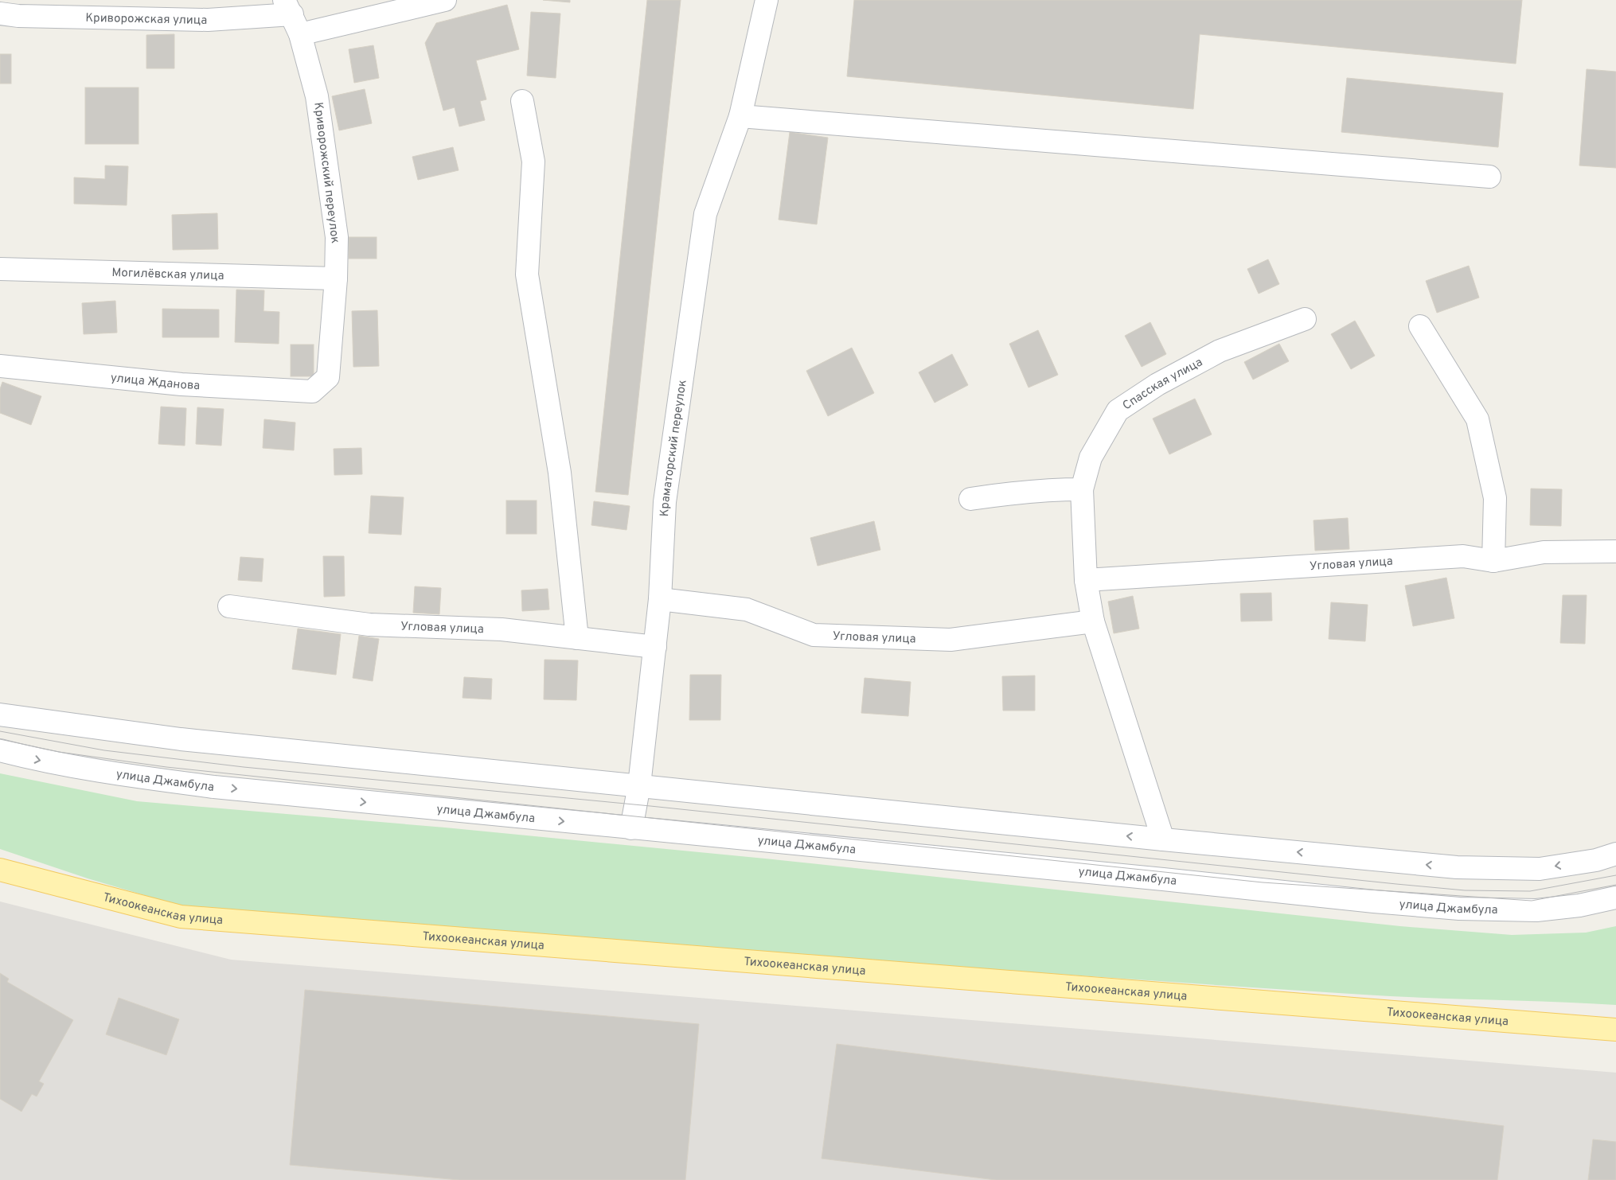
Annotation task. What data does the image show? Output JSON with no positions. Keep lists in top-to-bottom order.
{
  "streets": {
    "main road": ["Тихоокеанская улица"],
    "street": [
      "Криворожская улица",
      "Криворожский переулок",
      "Могилёвская улица",
      "улица Жданова",
      "Спасская улица",
      "Краматорский переулок",
      "Угловая улица",
      "улица Джамбула"
    ]
  },
  "crossings": [
    ["Криворожская улица", "Криворожский переулок"],
    ["Криворожский переулок", "Могилёвская улица"],
    ["Криворожский переулок", "улица Жданова"],
    ["Спасская улица", "Угловая улица"],
    ["Краматорский переулок", "Угловая улица"],
    ["Краматорский переулок", "улица Джамбула"]
  ]
}
